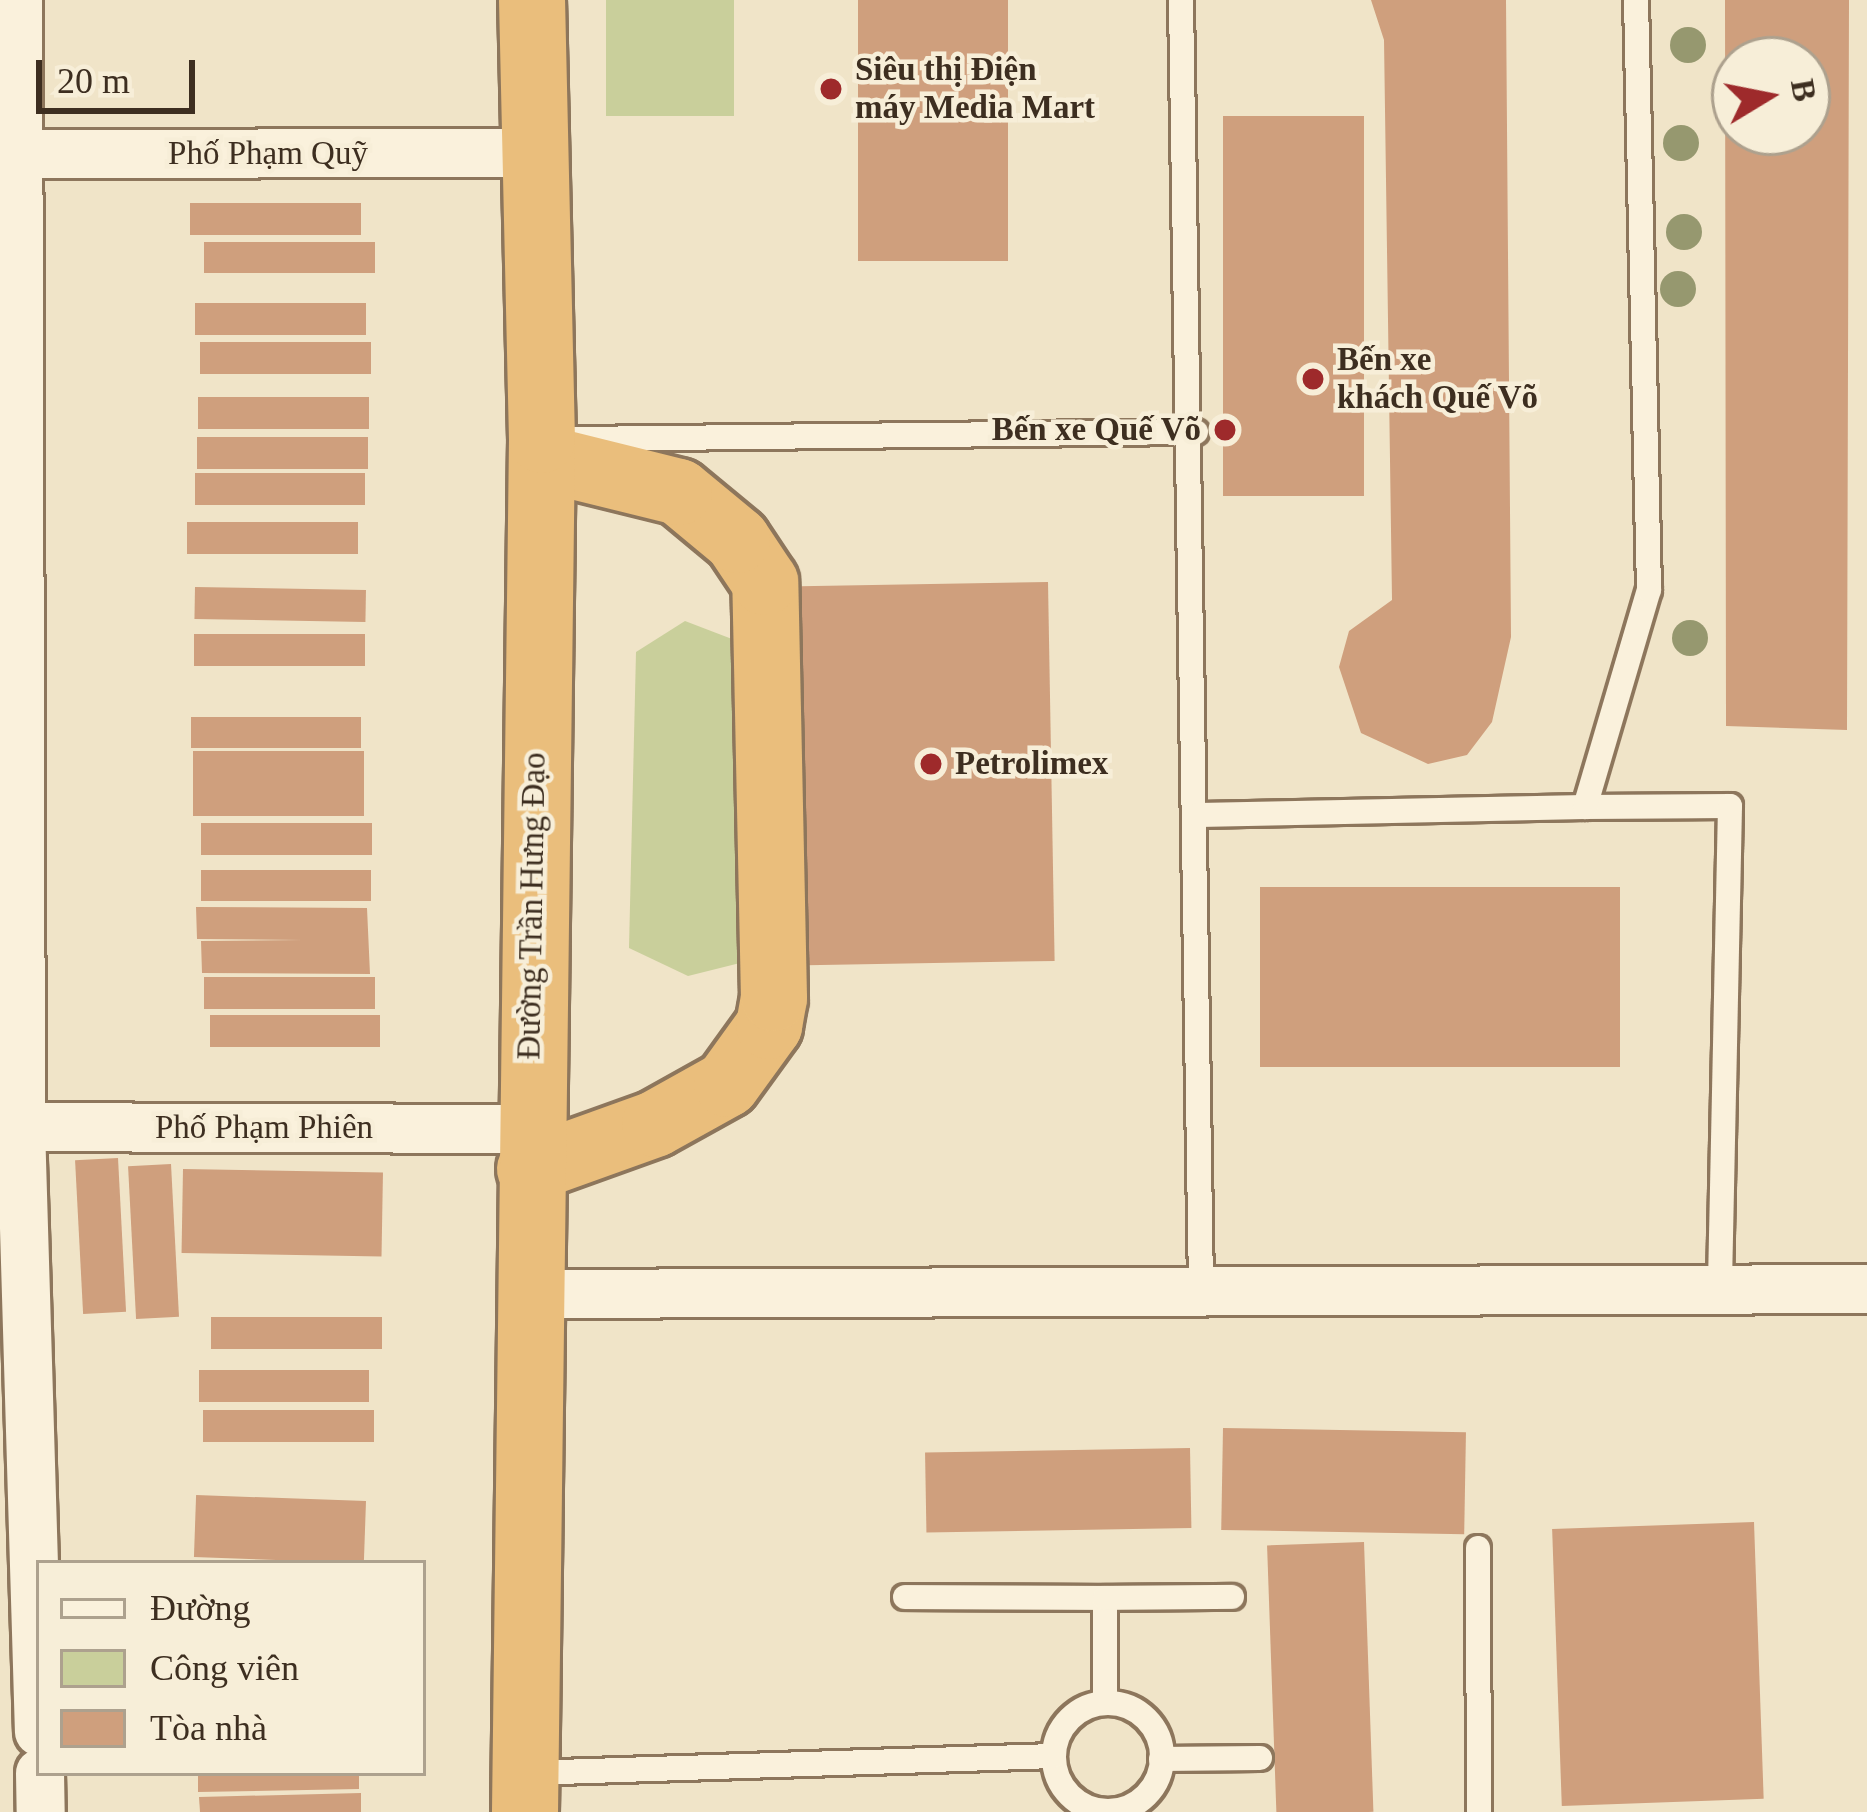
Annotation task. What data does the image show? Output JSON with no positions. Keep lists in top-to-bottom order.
{
  "streets": {
    "highway": ["Đường Trần Hưng Đạo"],
    "street": ["Phố Phạm Quỹ", "Phố Phạm Phiên"]
  },
  "crossings": [
    ["Phố Phạm Quỹ", "Đường Trần Hưng Đạo"],
    ["Đường Trần Hưng Đạo", "Phố Phạm Phiên"]
  ],
  "places": [
    "Siêu thị Điện máy Media Mart",
    "Bến xe khách Quế Võ",
    "Bến xe Quế Võ",
    "Petrolimex"
  ],
  "legend": ["Đường", "Công viên", "Tòa nhà"],
  "scale_bar": "20 m",
  "north": "right"
}
